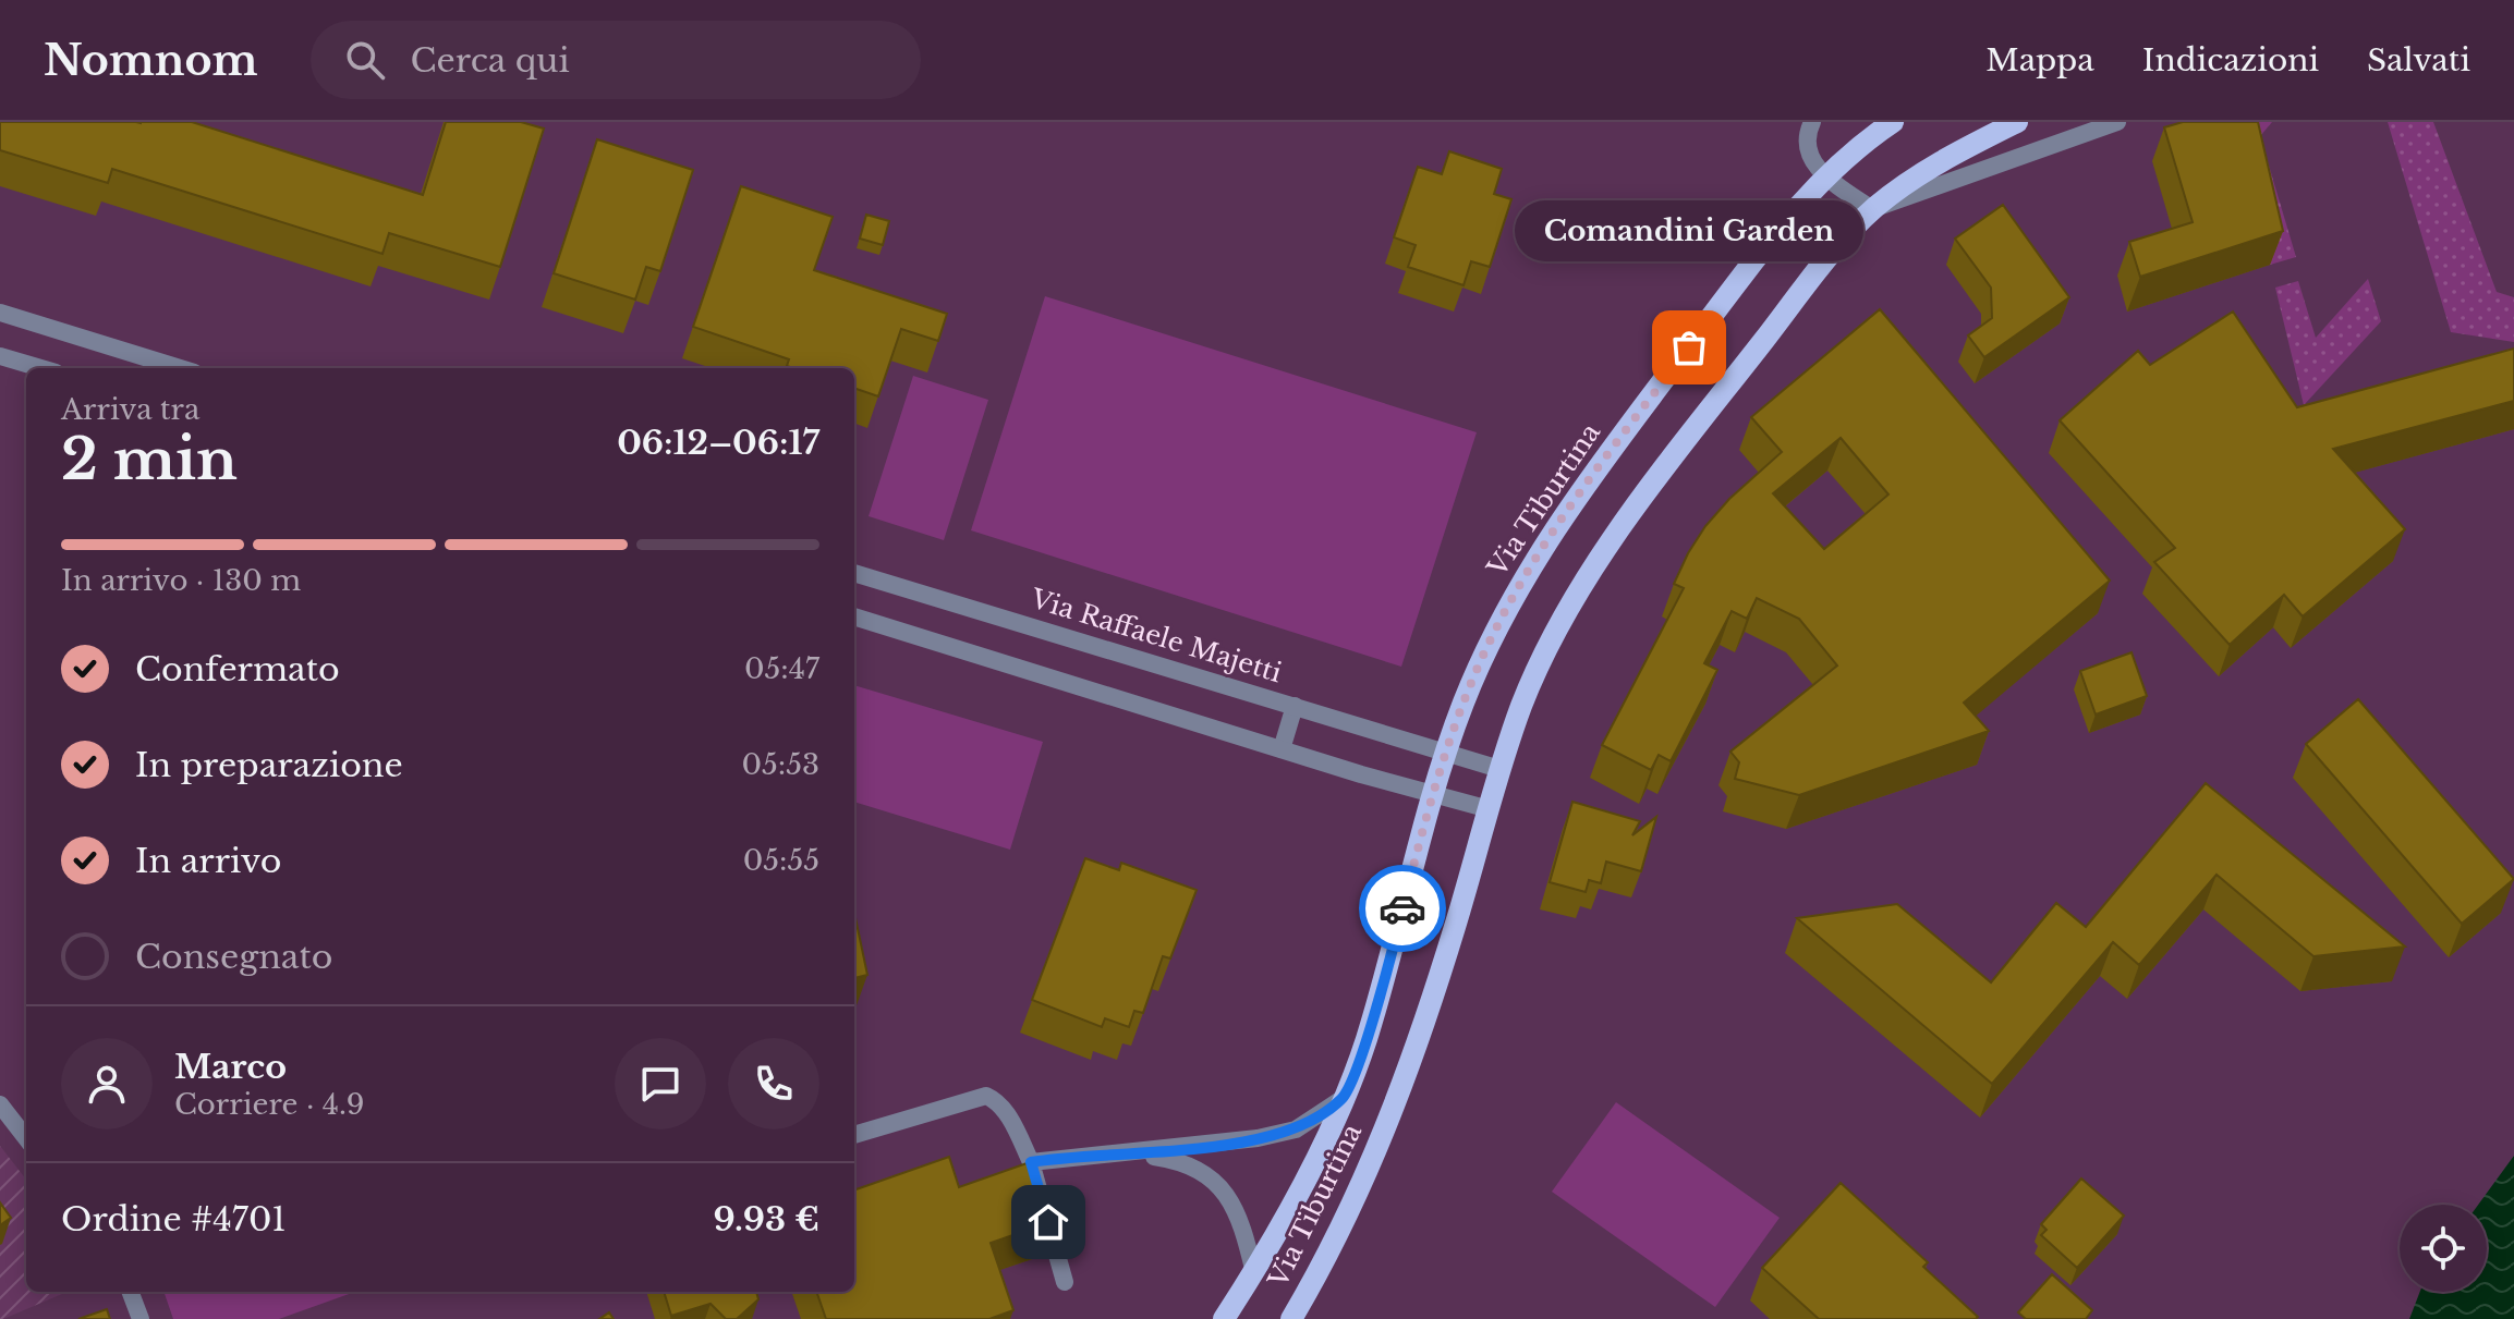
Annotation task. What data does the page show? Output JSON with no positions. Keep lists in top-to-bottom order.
{
  "streets": {
    "main road": ["Via Tiburtina"],
    "street": ["Via Raffaele Majetti"]
  },
  "crossings": [
    ["Via Tiburtina", "Via Raffaele Majetti"]
  ],
  "places": ["Comandini Garden"],
  "page": {
    "header": "Nomnom",
    "search": "Cerca qui",
    "nav": ["Mappa", "Indicazioni", "Salvati"],
    "bubble": "Comandini Garden",
    "heading": ["2 min", "Arriva tra", "06:12–06:17"],
    "panel": [
      "Marco",
      "Corriere · 4.9",
      "Ordine #4701",
      "9.93 €"
    ],
    "bar": "In arrivo · 130 m",
    "list": [
      ["Confermato", "05:47"],
      ["In preparazione", "05:53"],
      ["In arrivo", "05:55"],
      "Consegnato"
    ]
  }
}
